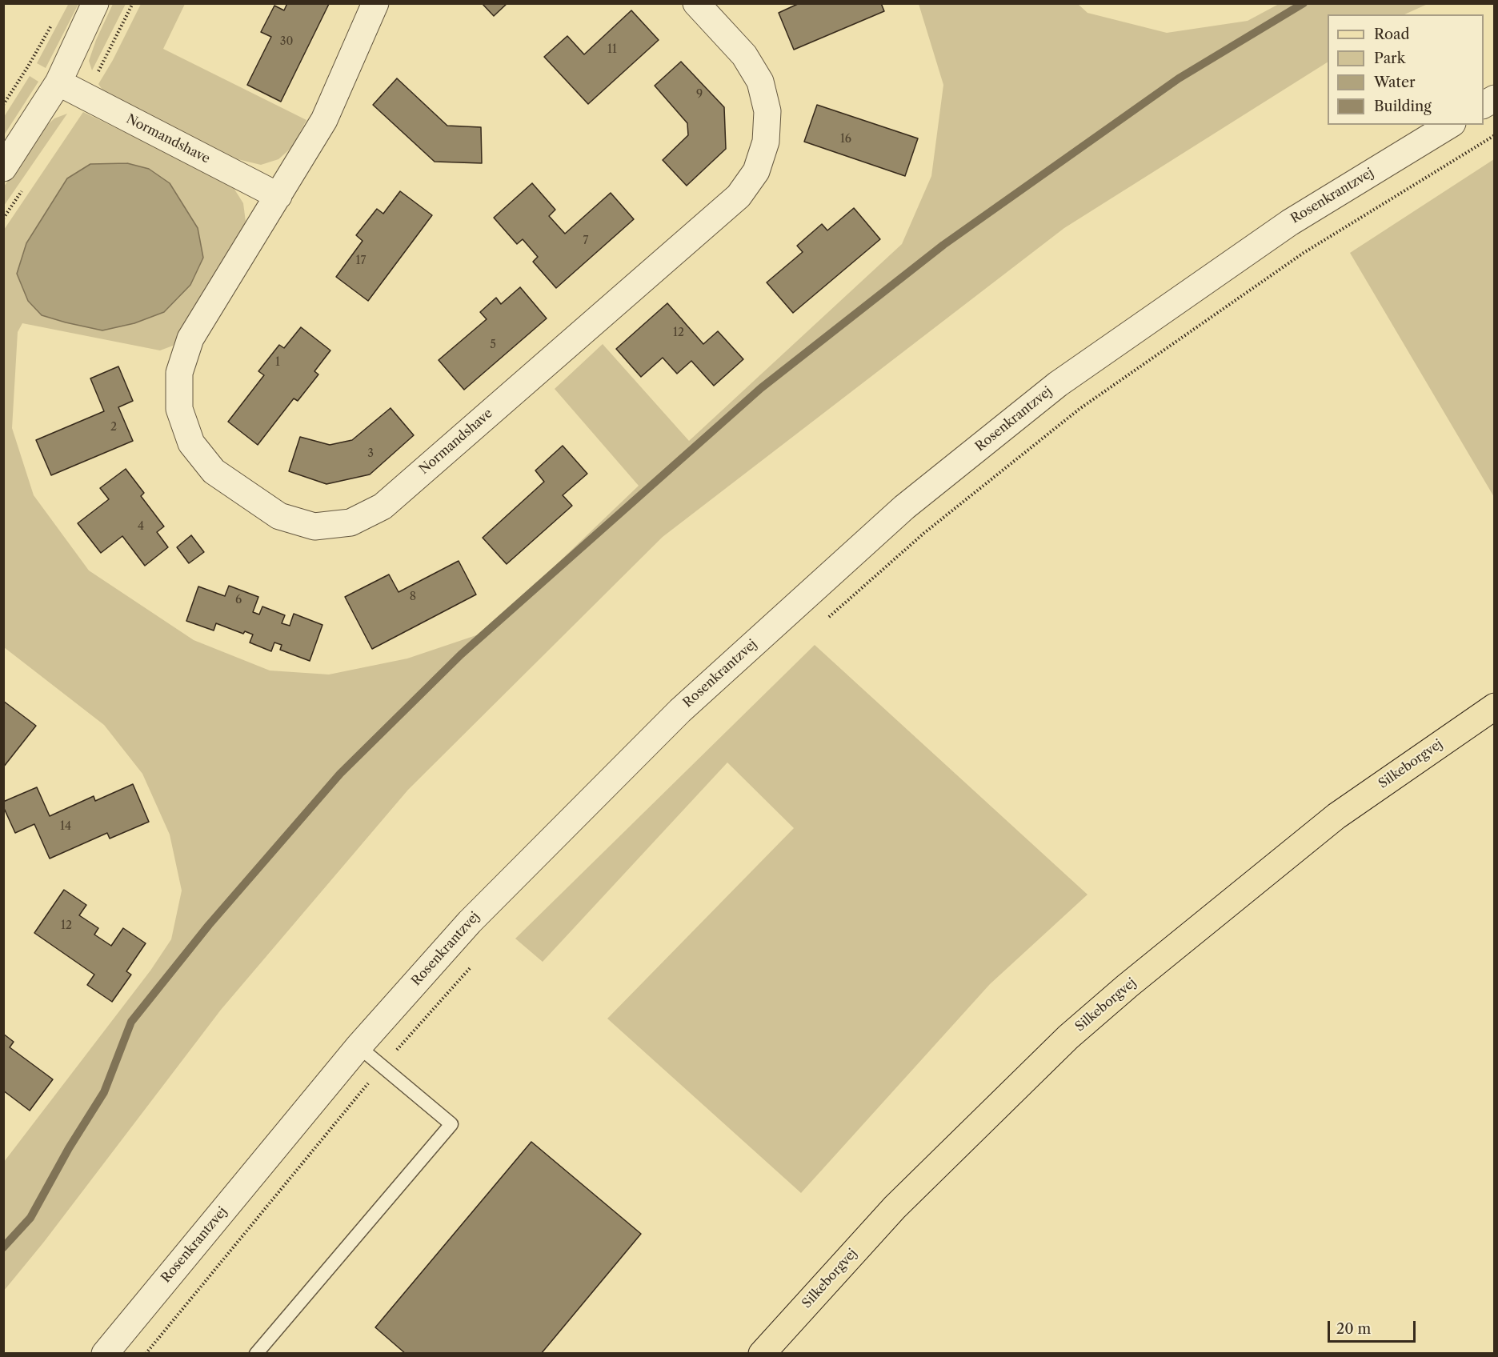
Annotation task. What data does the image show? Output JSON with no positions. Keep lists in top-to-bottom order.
{
  "streets": {
    "main road": ["Silkeborgvej"],
    "street": ["Normandshave", "Rosenkrantzvej"]
  },
  "house_numbers": [
    "30",
    "11",
    "9",
    "16",
    "7",
    "17",
    "12",
    "5",
    "1",
    "2",
    "3",
    "4",
    "8",
    "6",
    "14",
    "12"
  ],
  "legend": [
    "Road",
    "Park",
    "Water",
    "Building"
  ],
  "scale_bar": "20 m"
}
